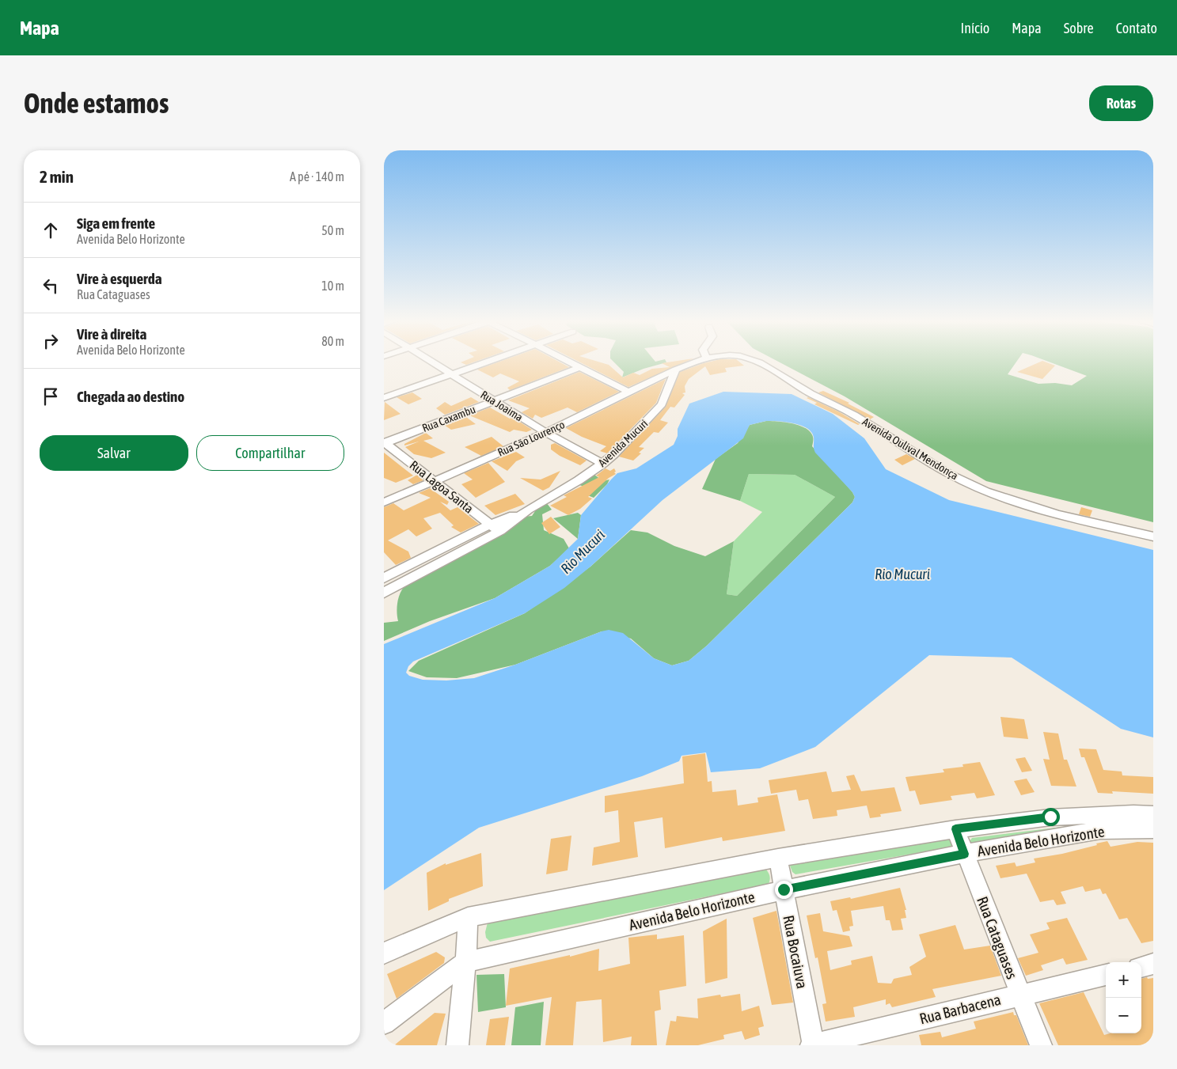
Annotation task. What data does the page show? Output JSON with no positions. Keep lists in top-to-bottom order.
{
  "streets": {
    "street": [
      "Rua Joaima",
      "Rua Caxambu",
      "Rua São Lourenço",
      "Avenida Mucuri",
      "Avenida Oulival Mendonça",
      "Rua Lagoa Santa",
      "Avenida Belo Horizonte",
      "Rua Cataguases",
      "Rua Bocaiuva",
      "Rua Barbacena"
    ]
  },
  "crossings": [
    ["Rua Joaima", "Rua Caxambu"],
    ["Rua Joaima", "Rua São Lourenço"],
    ["Rua Joaima", "Avenida Mucuri"],
    ["Rua Caxambu", "Rua Lagoa Santa"],
    ["Rua São Lourenço", "Avenida Mucuri"],
    ["Rua São Lourenço", "Avenida Oulival Mendonça"],
    ["Rua São Lourenço", "Rua Lagoa Santa"],
    ["Avenida Mucuri", "Avenida Oulival Mendonça"],
    ["Avenida Mucuri", "Rua Lagoa Santa"],
    ["Avenida Belo Horizonte", "Rua Cataguases"],
    ["Avenida Belo Horizonte", "Rua Bocaiuva"],
    ["Rua Cataguases", "Rua Barbacena"],
    ["Rua Bocaiuva", "Rua Barbacena"]
  ],
  "water": ["Rio Mucuri"],
  "page": {
    "header": "Mapa",
    "nav": [
      "Início",
      "Mapa",
      "Sobre",
      "Contato"
    ],
    "buttons": [
      "Rotas",
      ["Salvar", "Compartilhar"]
    ],
    "title": "Onde estamos",
    "heading": ["2 min", "A pé · 140 m"],
    "list": [
      ["Siga em frente", "Avenida Belo Horizonte", "50 m"],
      ["Vire à esquerda", "Rua Cataguases", "10 m"],
      ["Vire à direita", "Avenida Belo Horizonte", "80 m"],
      "Chegada ao destino"
    ],
    "map_buttons": ["+", "−"]
  }
}
